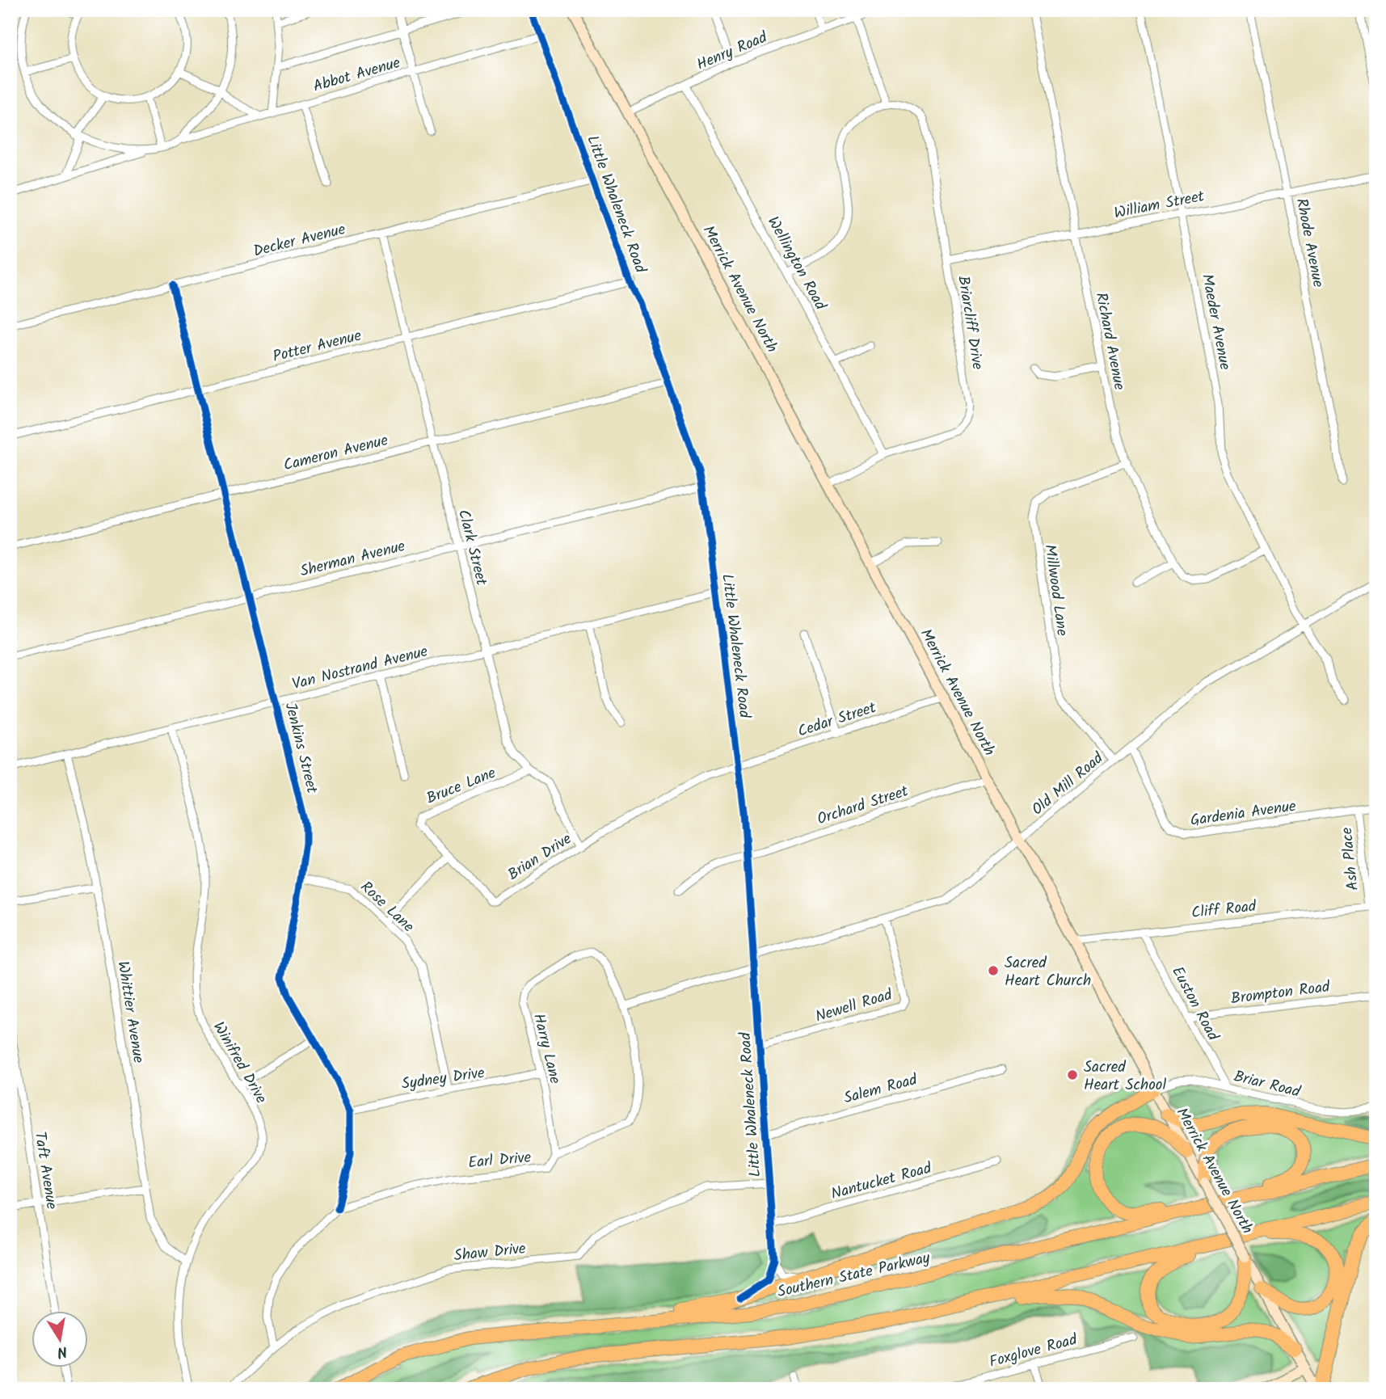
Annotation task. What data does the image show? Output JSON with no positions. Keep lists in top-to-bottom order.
{
  "streets": {
    "highway": ["Southern State Parkway"],
    "main road": ["Merrick Avenue North"],
    "street": [
      "Henry Road",
      "Abbot Avenue",
      "Little Whaleneck Road",
      "William Street",
      "Decker Avenue",
      "Rhode Avenue",
      "Wellington Road",
      "Maeder Avenue",
      "Briarcliff Drive",
      "Richard Avenue",
      "Potter Avenue",
      "Cameron Avenue",
      "Clark Street",
      "Sherman Avenue",
      "Millwood Lane",
      "Van Nostrand Avenue",
      "Cedar Street",
      "Jenkins Street",
      "Old Mill Road",
      "Bruce Lane",
      "Orchard Street",
      "Gardenia Avenue",
      "Brian Drive",
      "Ash Place",
      "Rose Lane",
      "Cliff Road",
      "Brompton Road",
      "Euston Road",
      "Newell Road",
      "Whittier Avenue",
      "Harry Lane",
      "Winifred Drive",
      "Sydney Drive",
      "Briar Road",
      "Salem Road",
      "Earl Drive",
      "Taft Avenue",
      "Nantucket Road",
      "Shaw Drive",
      "Foxglove Road"
    ]
  },
  "crossings": [
    ["Henry Road", "Wellington Road"],
    ["Henry Road", "Merrick Avenue North"],
    ["Abbot Avenue", "Little Whaleneck Road"],
    ["Little Whaleneck Road", "Decker Avenue"],
    ["Little Whaleneck Road", "Potter Avenue"],
    ["Little Whaleneck Road", "Cameron Avenue"],
    ["Little Whaleneck Road", "Sherman Avenue"],
    ["Little Whaleneck Road", "Van Nostrand Avenue"],
    ["Little Whaleneck Road", "Cedar Street"],
    ["Little Whaleneck Road", "Old Mill Road"],
    ["Little Whaleneck Road", "Orchard Street"],
    ["Little Whaleneck Road", "Brian Drive"],
    ["Little Whaleneck Road", "Newell Road"],
    ["Little Whaleneck Road", "Salem Road"],
    ["Little Whaleneck Road", "Nantucket Road"],
    ["Little Whaleneck Road", "Shaw Drive"],
    ["William Street", "Rhode Avenue"],
    ["William Street", "Maeder Avenue"],
    ["William Street", "Briarcliff Drive"],
    ["William Street", "Richard Avenue"],
    ["Decker Avenue", "Clark Street"],
    ["Decker Avenue", "Jenkins Street"],
    ["Wellington Road", "Briarcliff Drive"],
    ["Merrick Avenue North", "Briarcliff Drive"],
    ["Merrick Avenue North", "Cedar Street"],
    ["Merrick Avenue North", "Old Mill Road"],
    ["Merrick Avenue North", "Orchard Street"],
    ["Merrick Avenue North", "Cliff Road"],
    ["Merrick Avenue North", "Briar Road"],
    ["Maeder Avenue", "Old Mill Road"],
    ["Richard Avenue", "Millwood Lane"],
    ["Potter Avenue", "Clark Street"],
    ["Potter Avenue", "Jenkins Street"],
    ["Cameron Avenue", "Clark Street"],
    ["Cameron Avenue", "Jenkins Street"],
    ["Clark Street", "Sherman Avenue"],
    ["Clark Street", "Van Nostrand Avenue"],
    ["Clark Street", "Bruce Lane"],
    ["Clark Street", "Brian Drive"],
    ["Sherman Avenue", "Jenkins Street"],
    ["Millwood Lane", "Old Mill Road"],
    ["Van Nostrand Avenue", "Jenkins Street"],
    ["Van Nostrand Avenue", "Whittier Avenue"],
    ["Van Nostrand Avenue", "Winifred Drive"],
    ["Cedar Street", "Brian Drive"],
    ["Jenkins Street", "Rose Lane"],
    ["Jenkins Street", "Sydney Drive"],
    ["Jenkins Street", "Earl Drive"],
    ["Old Mill Road", "Gardenia Avenue"],
    ["Old Mill Road", "Newell Road"],
    ["Bruce Lane", "Brian Drive"],
    ["Gardenia Avenue", "Ash Place"],
    ["Ash Place", "Cliff Road"],
    ["Rose Lane", "Sydney Drive"],
    ["Cliff Road", "Euston Road"],
    ["Brompton Road", "Euston Road"],
    ["Euston Road", "Briar Road"],
    ["Whittier Avenue", "Winifred Drive"],
    ["Harry Lane", "Sydney Drive"],
    ["Harry Lane", "Earl Drive"],
    ["Earl Drive", "Shaw Drive"]
  ],
  "places": ["Sacred Heart Church", "Sacred Heart School"],
  "north": "bottom"
}
